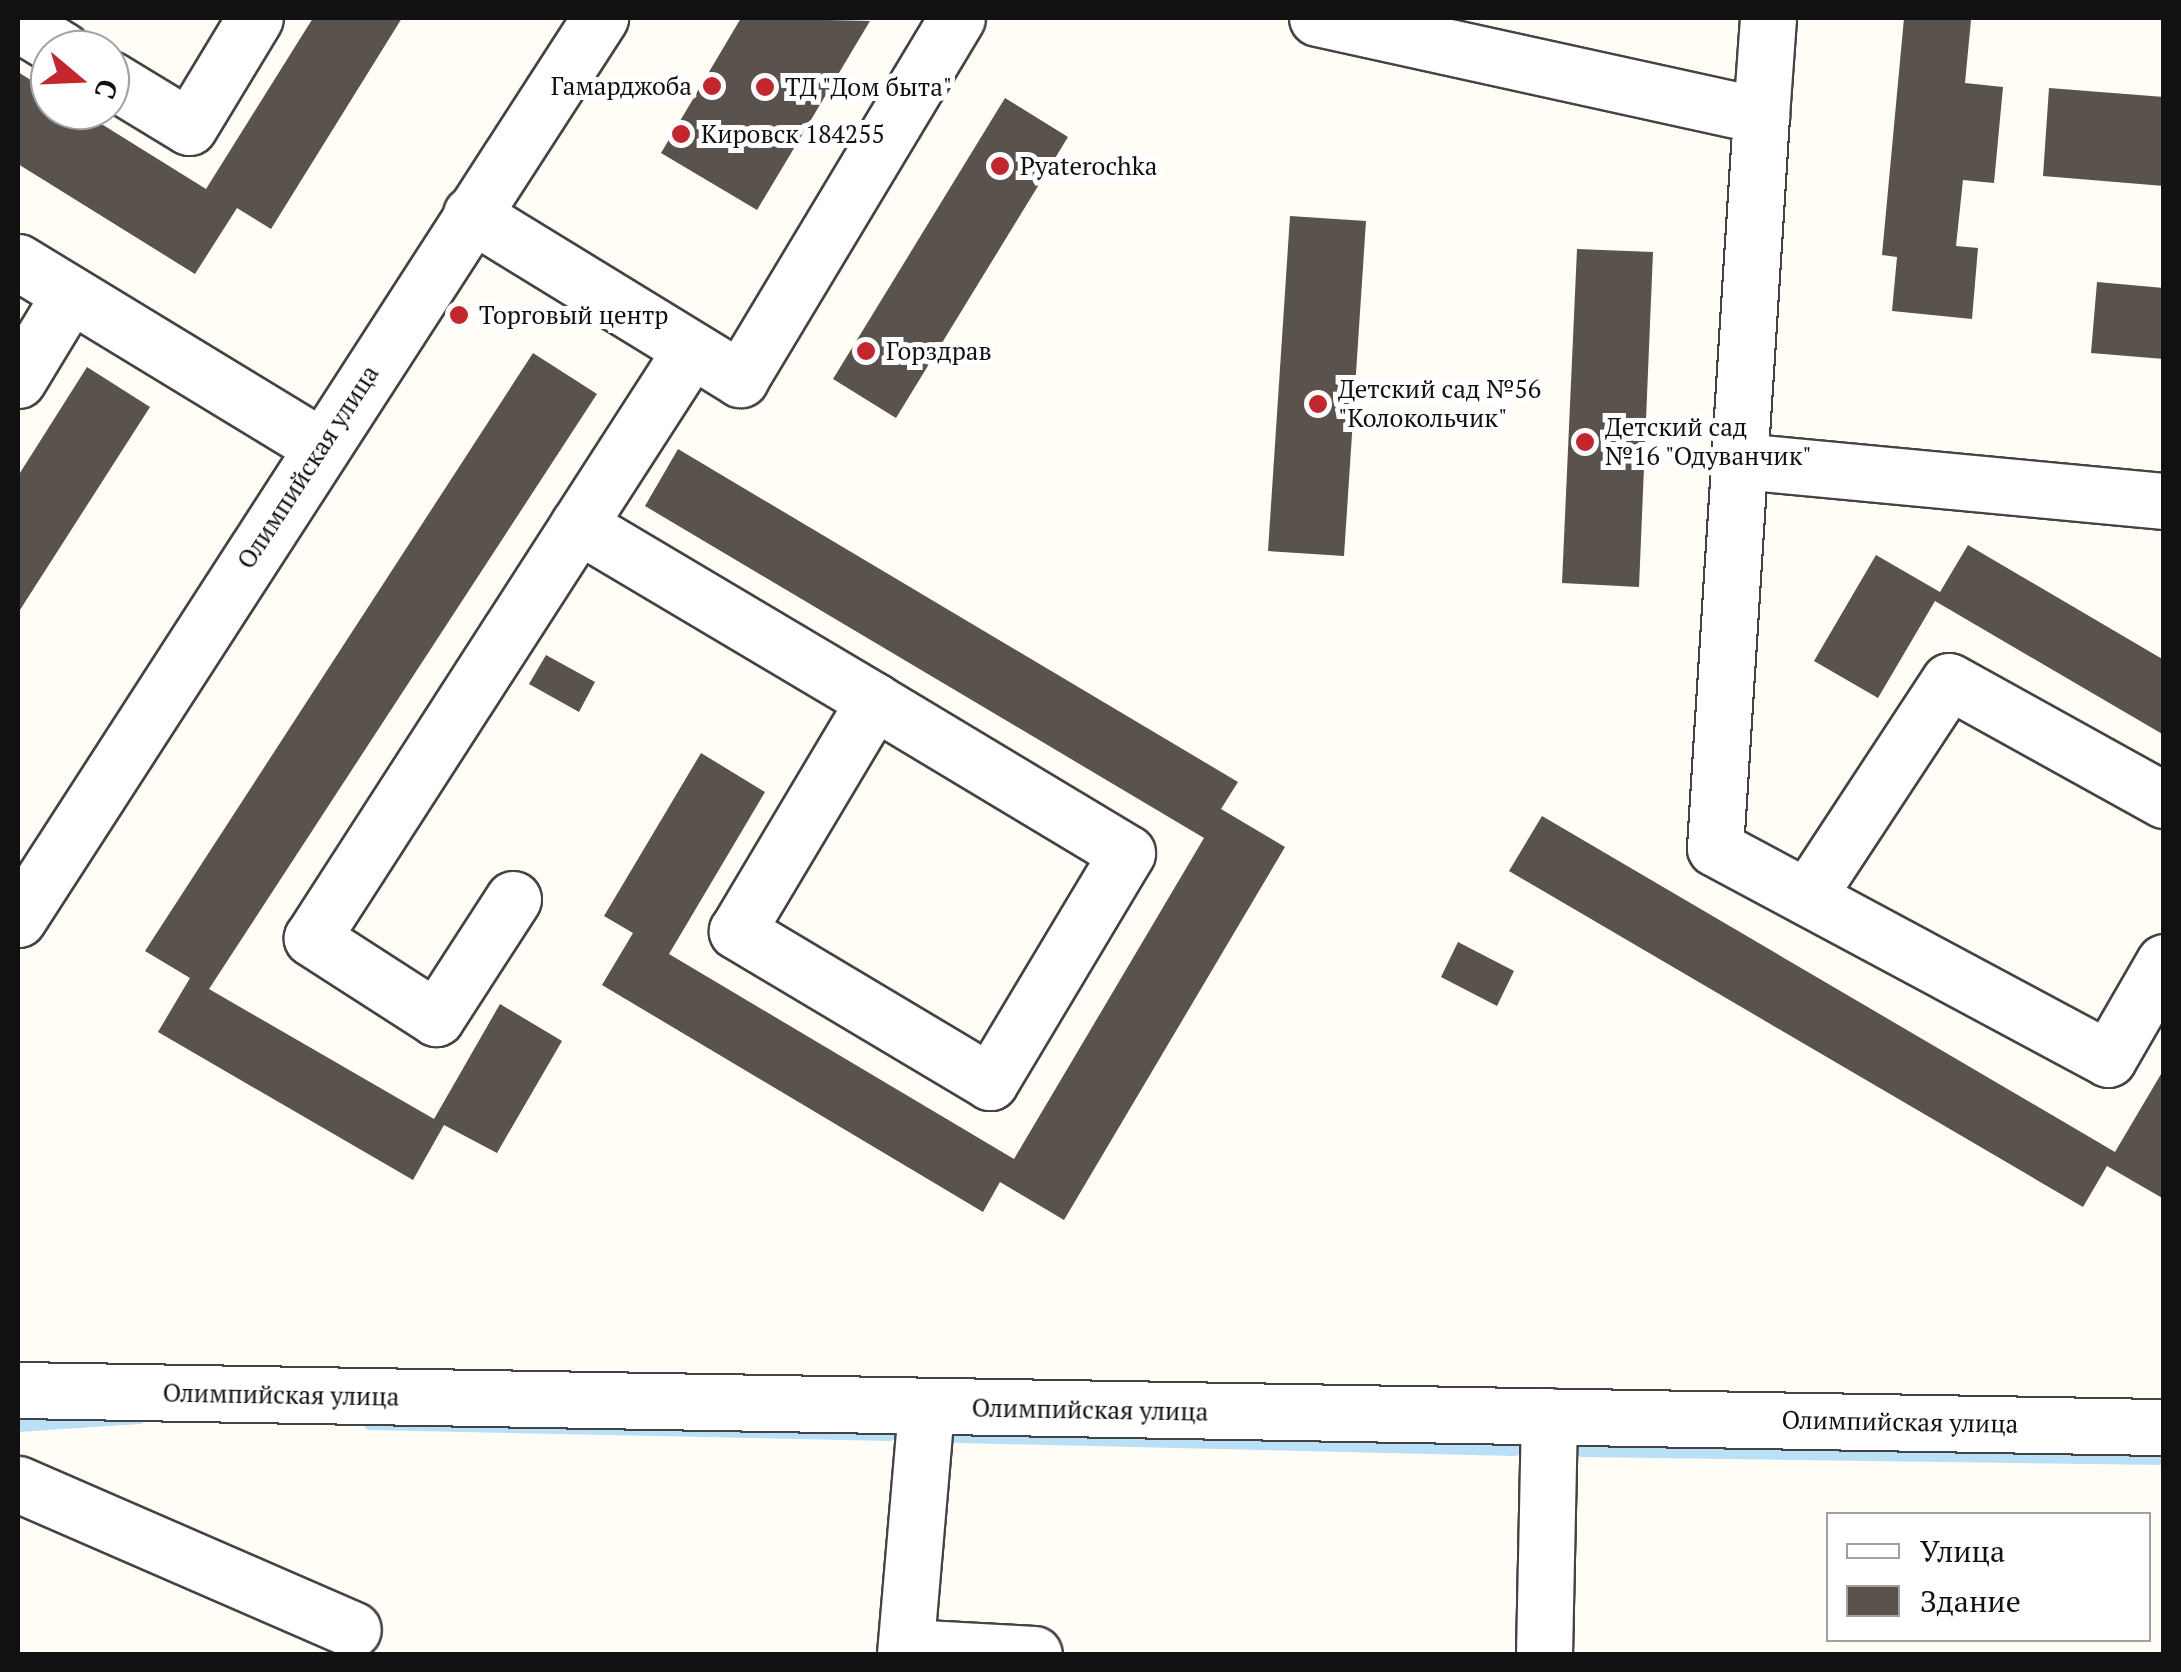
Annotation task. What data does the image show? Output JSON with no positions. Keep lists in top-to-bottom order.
{
  "streets": {
    "street": ["Олимпийская улица"]
  },
  "places": [
    "Гамарджоба",
    "ТД \"Дом быта\"",
    "Кировск 184255",
    "Pyaterochka",
    "Торговый центр",
    "Горздрав",
    "Детский сад №56 \"Колокольчик\"",
    "Детский сад №16 \"Одуванчик\""
  ],
  "legend": ["Улица", "Здание"],
  "north": "right"
}
